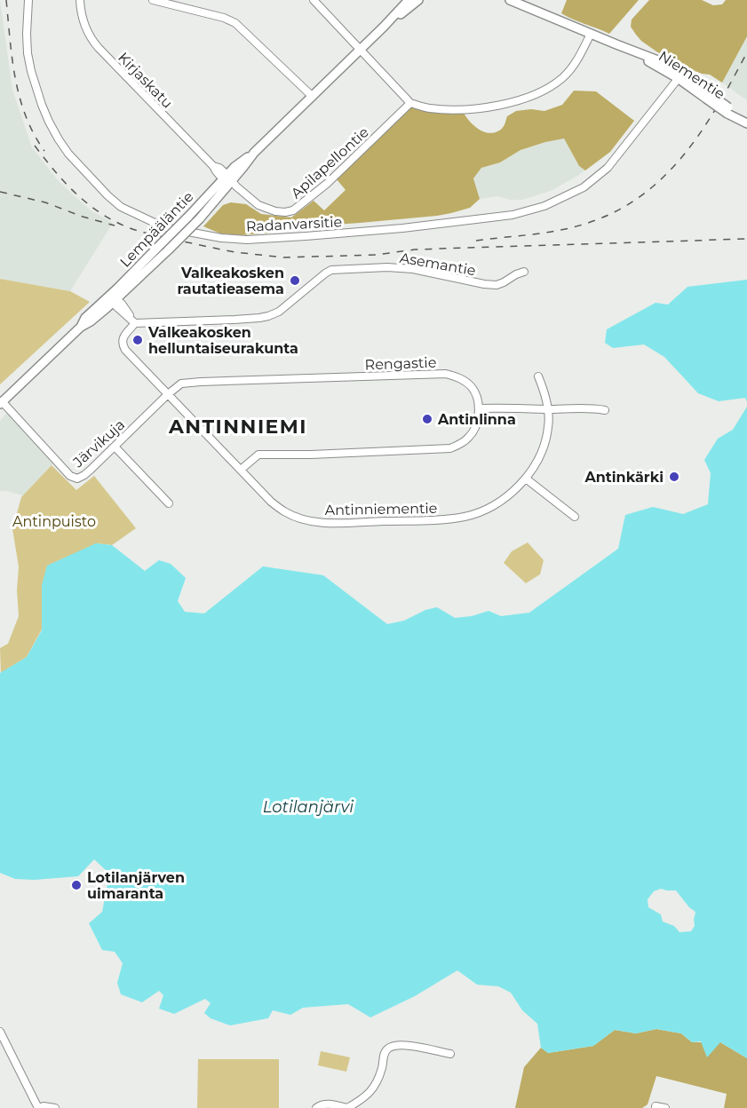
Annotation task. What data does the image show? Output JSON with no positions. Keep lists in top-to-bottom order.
{
  "streets": {
    "main road": ["Niementie", "Lempääläntie"],
    "street": [
      "Kirjaskatu",
      "Apilapellontie",
      "Radanvarsitie",
      "Asemantie",
      "Rengastie",
      "Järvikuja",
      "Antinniementie"
    ]
  },
  "crossings": [
    ["Niementie", "Radanvarsitie"],
    ["Kirjaskatu", "Apilapellontie"],
    ["Kirjaskatu", "Lempääläntie"],
    ["Apilapellontie", "Lempääläntie"],
    ["Lempääläntie", "Järvikuja"],
    ["Asemantie", "Antinniementie"],
    ["Rengastie", "Järvikuja"],
    ["Rengastie", "Antinniementie"],
    ["Järvikuja", "Antinniementie"]
  ],
  "districts": ["ANTINNIEMI"],
  "water": ["Lotilanjärvi"],
  "parks": ["Antinpuisto"],
  "places": [
    "Valkeakosken rautatieasema",
    "Valkeakosken helluntaiseurakunta",
    "Antinlinna",
    "Antinkärki",
    "Lotilanjärven uimaranta"
  ]
}
